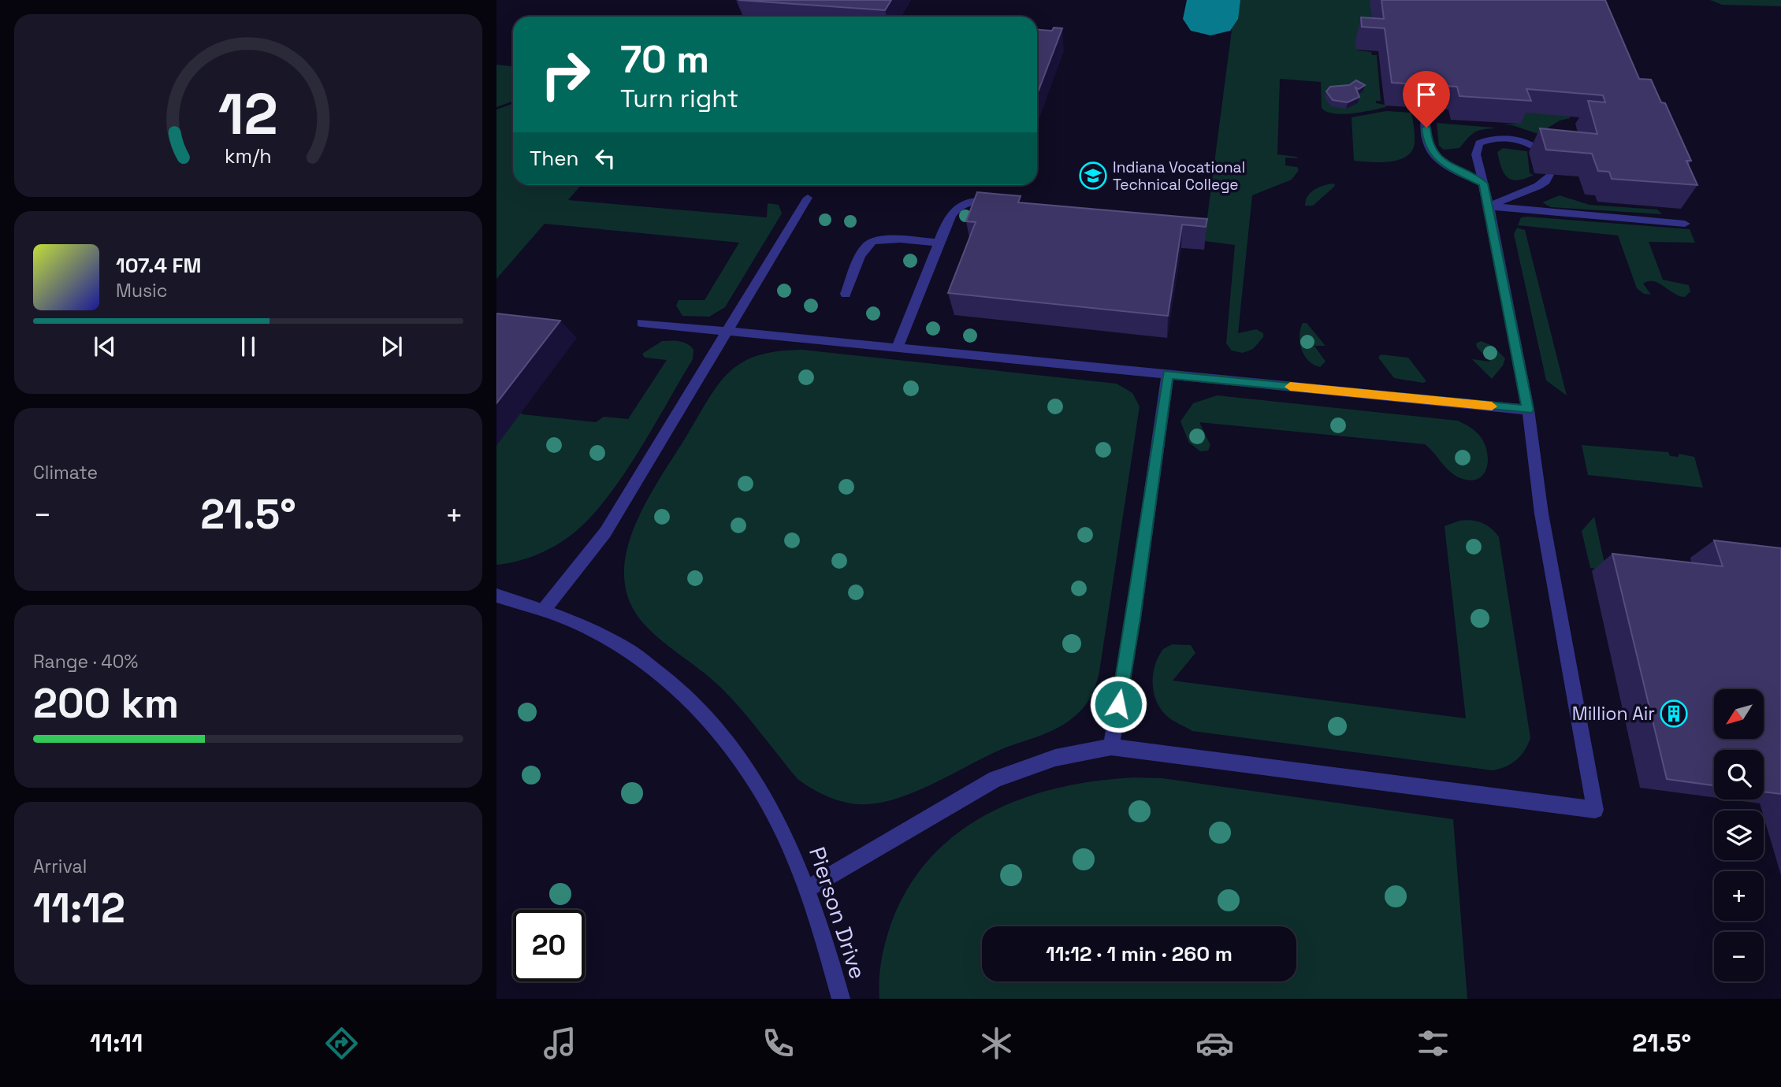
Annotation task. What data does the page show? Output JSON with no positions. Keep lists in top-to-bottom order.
{
  "streets": {
    "street": ["Pierson Drive"]
  },
  "places": {
    "school or university": ["Indiana Vocational Technical College"],
    "building": ["Million Air"]
  },
  "north": "bottom left",
  "page": {
    "turn": ["70 m", "Turn right"],
    "then": "Then",
    "song": ["107.4 FM", "Music"],
    "tile": [
      "Climate",
      ["Range · 40%", "200 km"],
      ["Arrival", "11:12"]
    ],
    "heat": ["−", "21.5°", "+"],
    "map_buttons": ["+", "−"],
    "limit": "20",
    "trip": "11:12 · 1 min · 260 m",
    "tabs": ["11:11", "21.5°"],
    "gauge": ["12", "km/h"]
  }
}
